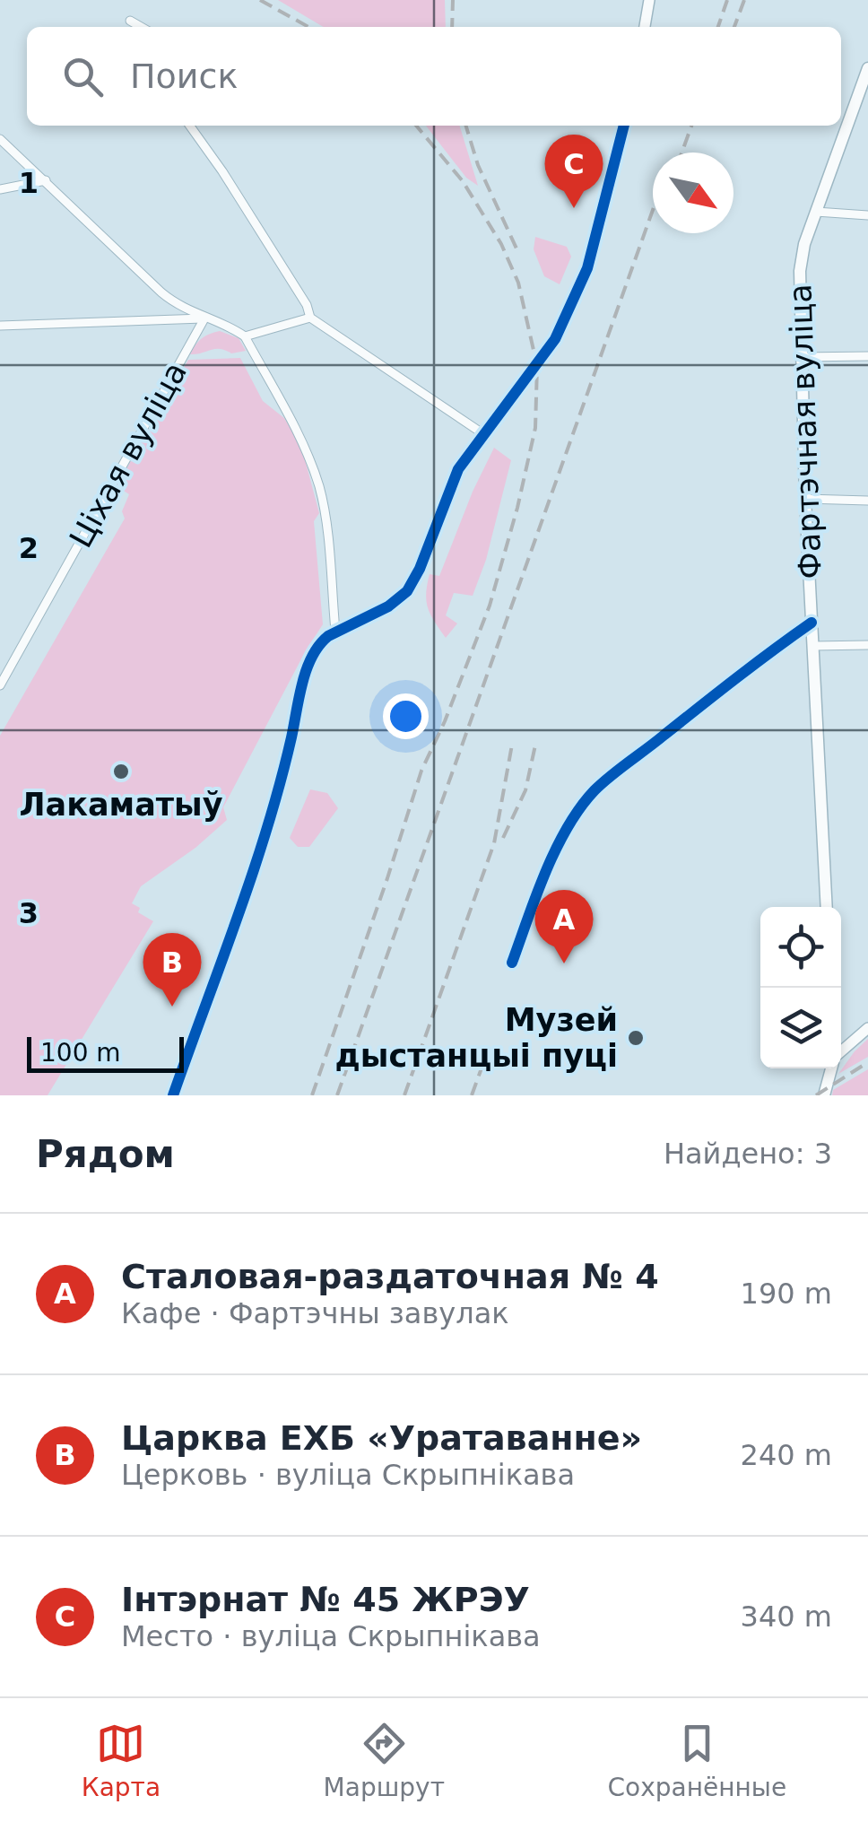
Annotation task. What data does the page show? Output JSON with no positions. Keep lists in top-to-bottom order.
{
  "streets": {
    "main road": ["Фартэчная вуліца"],
    "street": ["Ціхая вуліца"]
  },
  "places": ["Лакаматыў", "Музей дыстанцыі пуці"],
  "scale_bar": "100 m",
  "north": "bottom right",
  "page": {
    "search": "Поиск",
    "pins": ["C", "A", "B"],
    "scale": "100 m",
    "heading": ["Рядом", "Найдено: 3"],
    "list": [
      {
        "mark": "A",
        "name": "Сталовая-раздаточная № 4",
        "note": "Кафе · Фартэчны завулак",
        "value": "190 m"
      },
      {
        "mark": "B",
        "name": "Царква ЕХБ «Уратаванне»",
        "note": "Церковь · вуліца Скрыпнікава",
        "value": "240 m"
      },
      {
        "mark": "C",
        "name": "Інтэрнат № 45 ЖРЭУ",
        "note": "Место · вуліца Скрыпнікава",
        "value": "340 m"
      }
    ],
    "nav": ["Карта", "Маршрут", "Сохранённые"]
  },
  "grid": {
    "rows": ["1", "2", "3"]
  }
}
